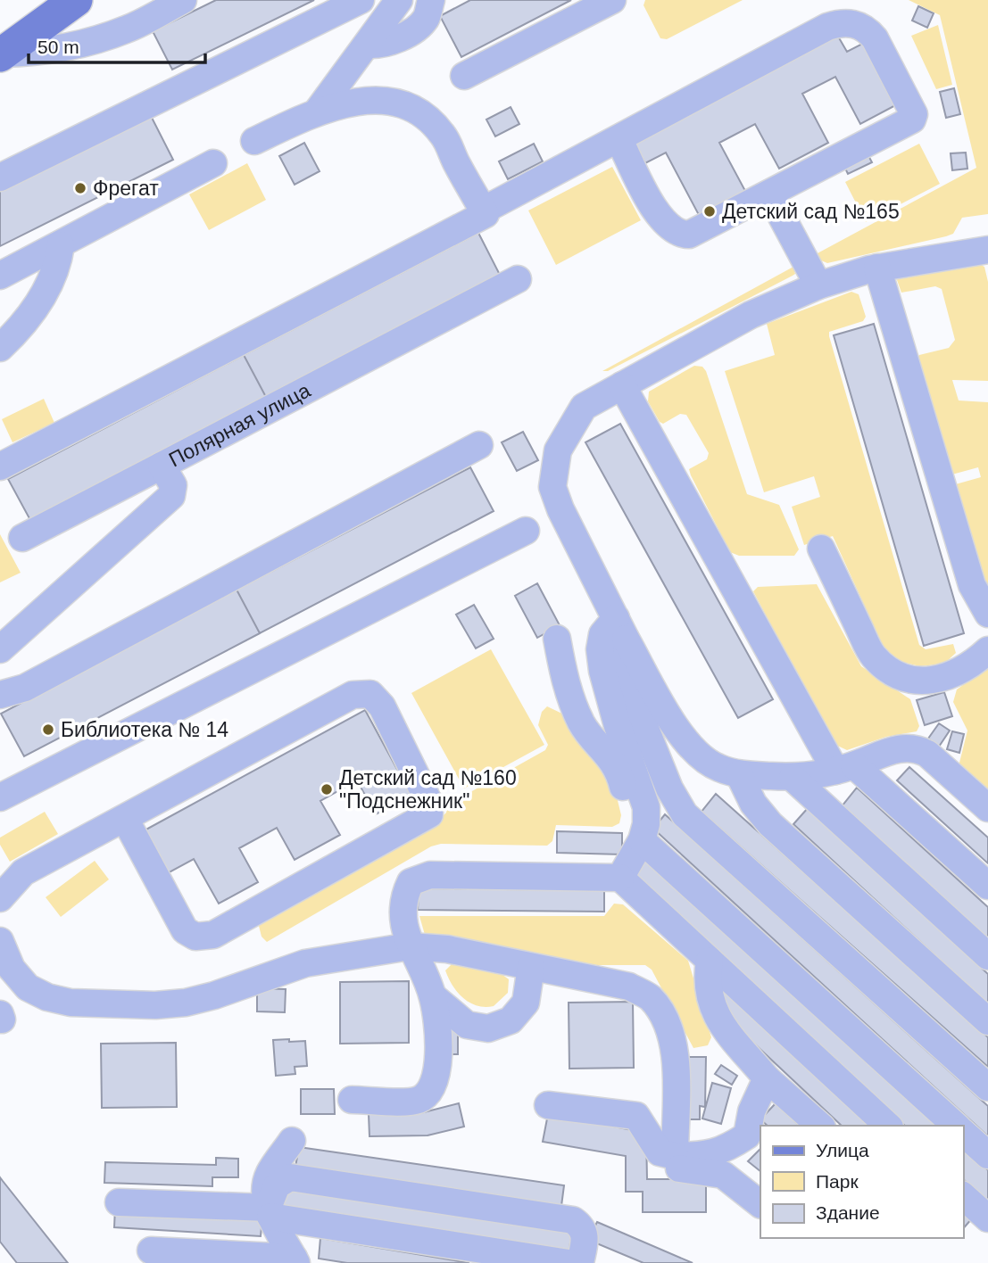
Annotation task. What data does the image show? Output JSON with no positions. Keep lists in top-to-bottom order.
{
  "streets": {
    "street": ["Полярная улица"]
  },
  "places": [
    "Фрегат",
    "Детский сад №165",
    "Библиотека № 14",
    "Детский сад №160 \"Подснежник\""
  ],
  "legend": ["Улица", "Парк", "Здание"],
  "scale_bar": "50 m"
}
